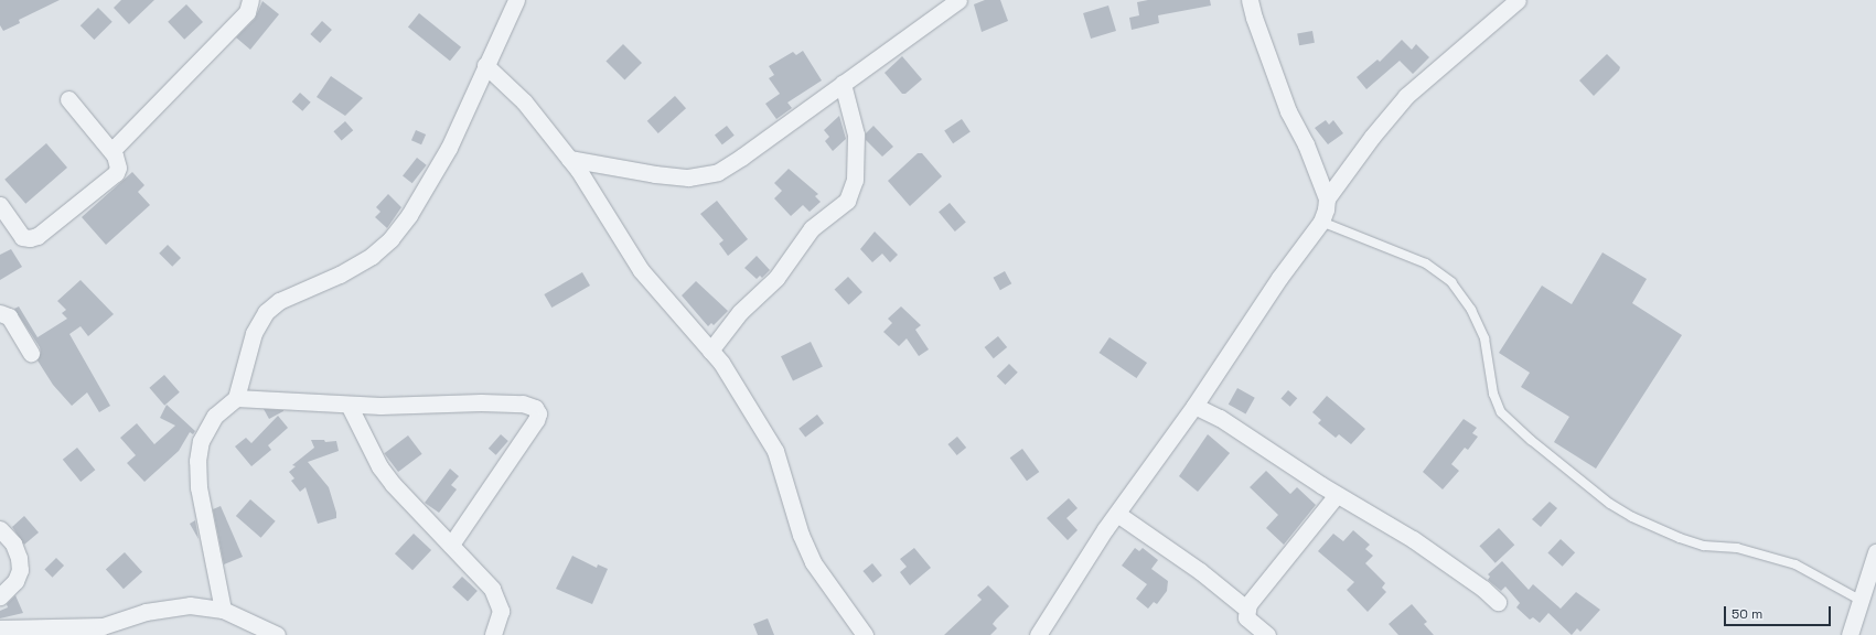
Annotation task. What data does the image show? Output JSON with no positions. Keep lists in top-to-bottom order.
{
  "scale_bar": "50 m"
}
